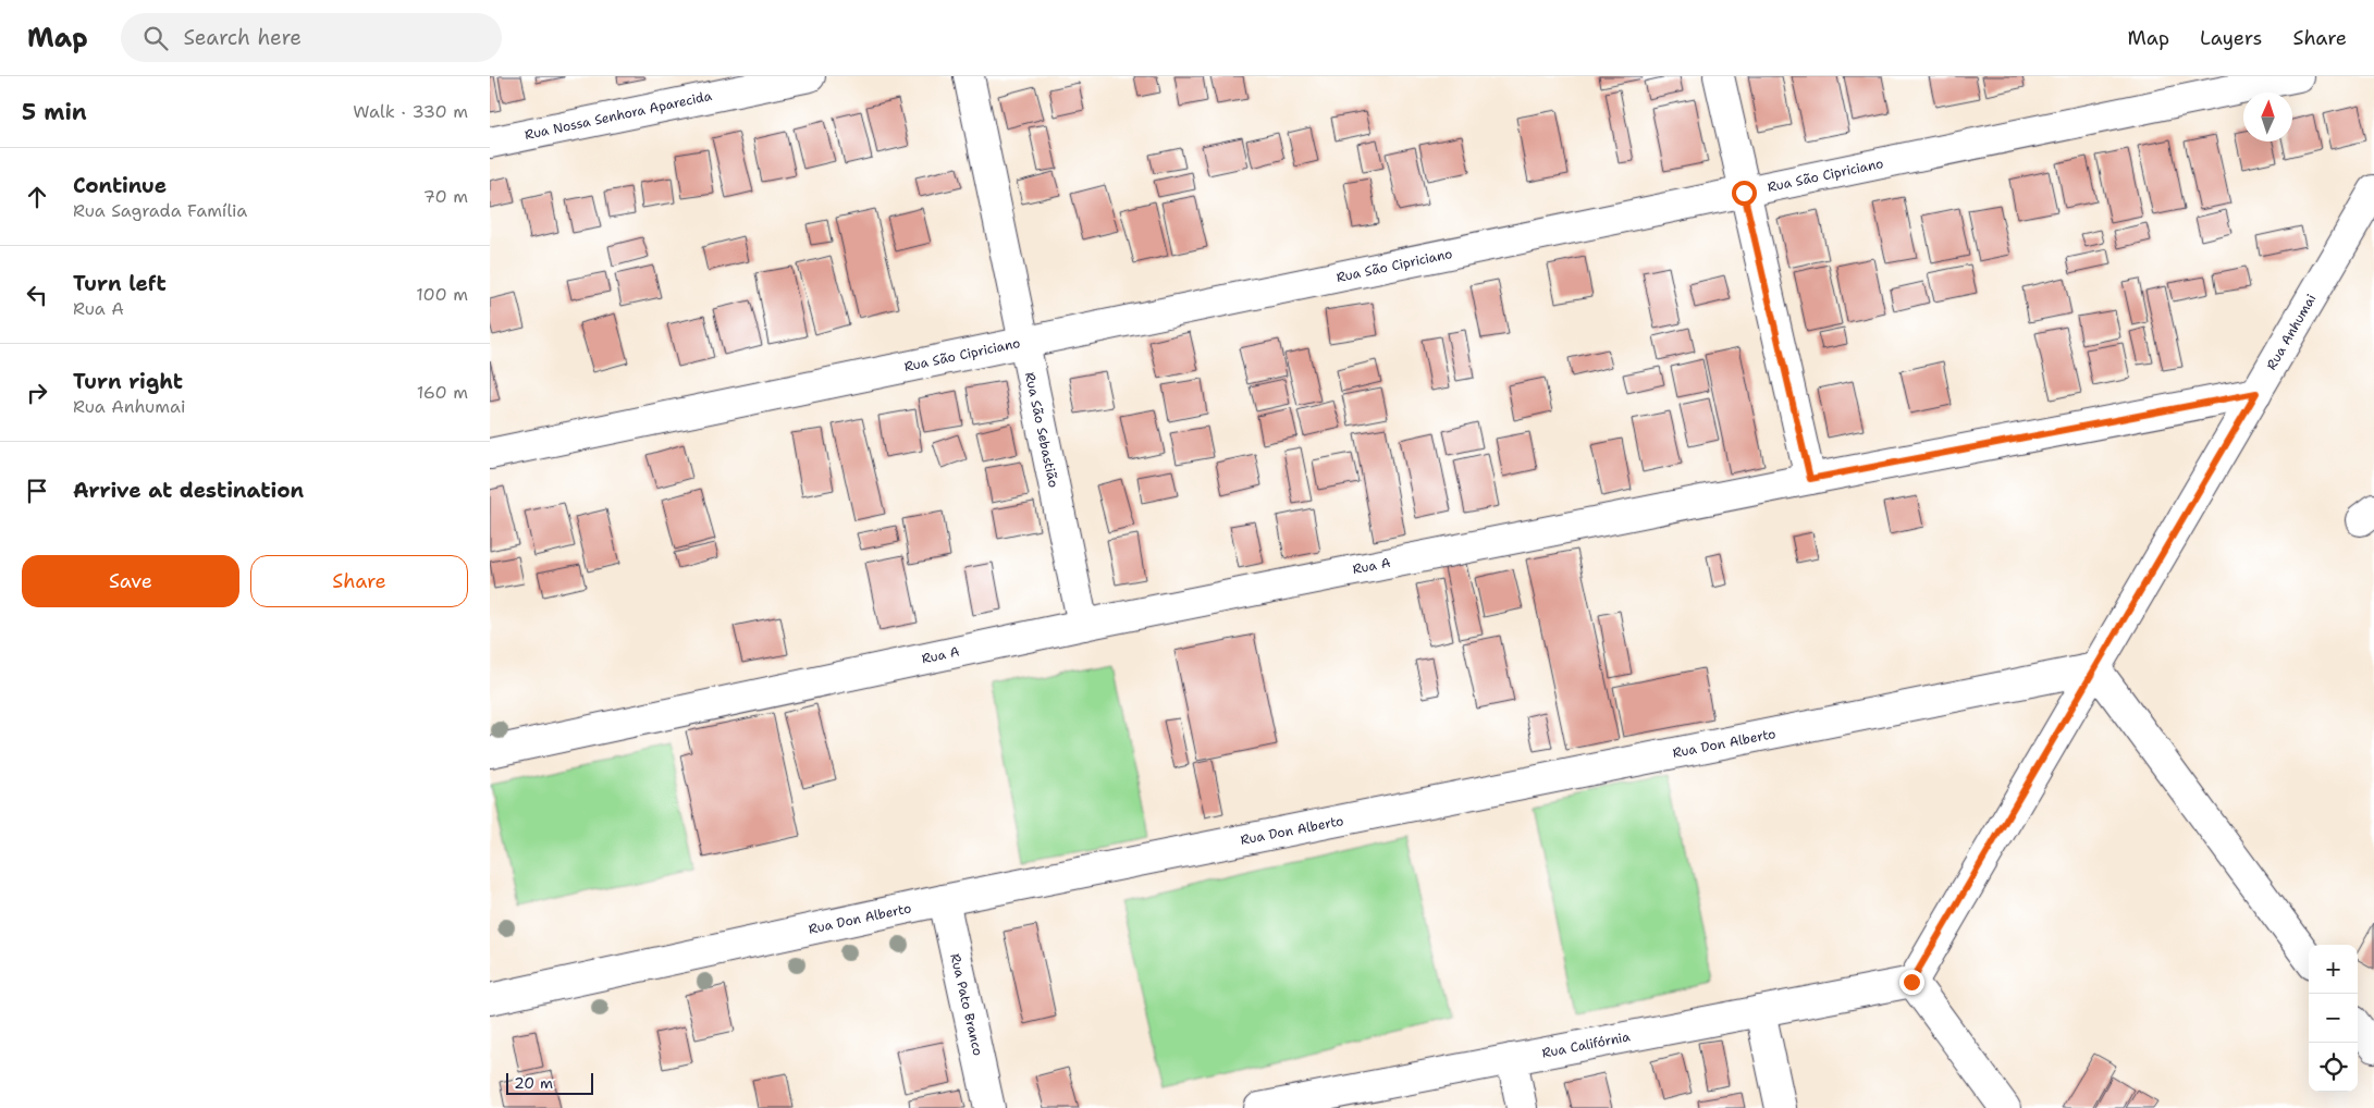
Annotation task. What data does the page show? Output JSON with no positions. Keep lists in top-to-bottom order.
{
  "streets": {
    "street": [
      "Rua Nossa Senhora Aparecida",
      "Rua São Cipriciano",
      "Rua Anhumai",
      "Rua São Sebastião",
      "Rua A",
      "Rua Don Alberto",
      "Rua Pato Branco",
      "Rua Califórnia"
    ]
  },
  "crossings": [
    ["Rua São Cipriciano", "Rua São Sebastião"],
    ["Rua Anhumai", "Rua A"],
    ["Rua Anhumai", "Rua Don Alberto"],
    ["Rua Anhumai", "Rua Califórnia"],
    ["Rua São Sebastião", "Rua A"],
    ["Rua Don Alberto", "Rua Pato Branco"]
  ],
  "scale_bar": "20 m",
  "north": "top",
  "page": {
    "header": "Map",
    "search": "Search here",
    "nav": ["Map", "Layers", "Share"],
    "heading": ["5 min", "Walk · 330 m"],
    "list": [
      ["Continue", "Rua Sagrada Família", "70 m"],
      ["Turn left", "Rua A", "100 m"],
      ["Turn right", "Rua Anhumai", "160 m"],
      "Arrive at destination"
    ],
    "buttons": ["Save", "Share"],
    "map_buttons": ["+", "−"],
    "scale": "20 m"
  }
}
